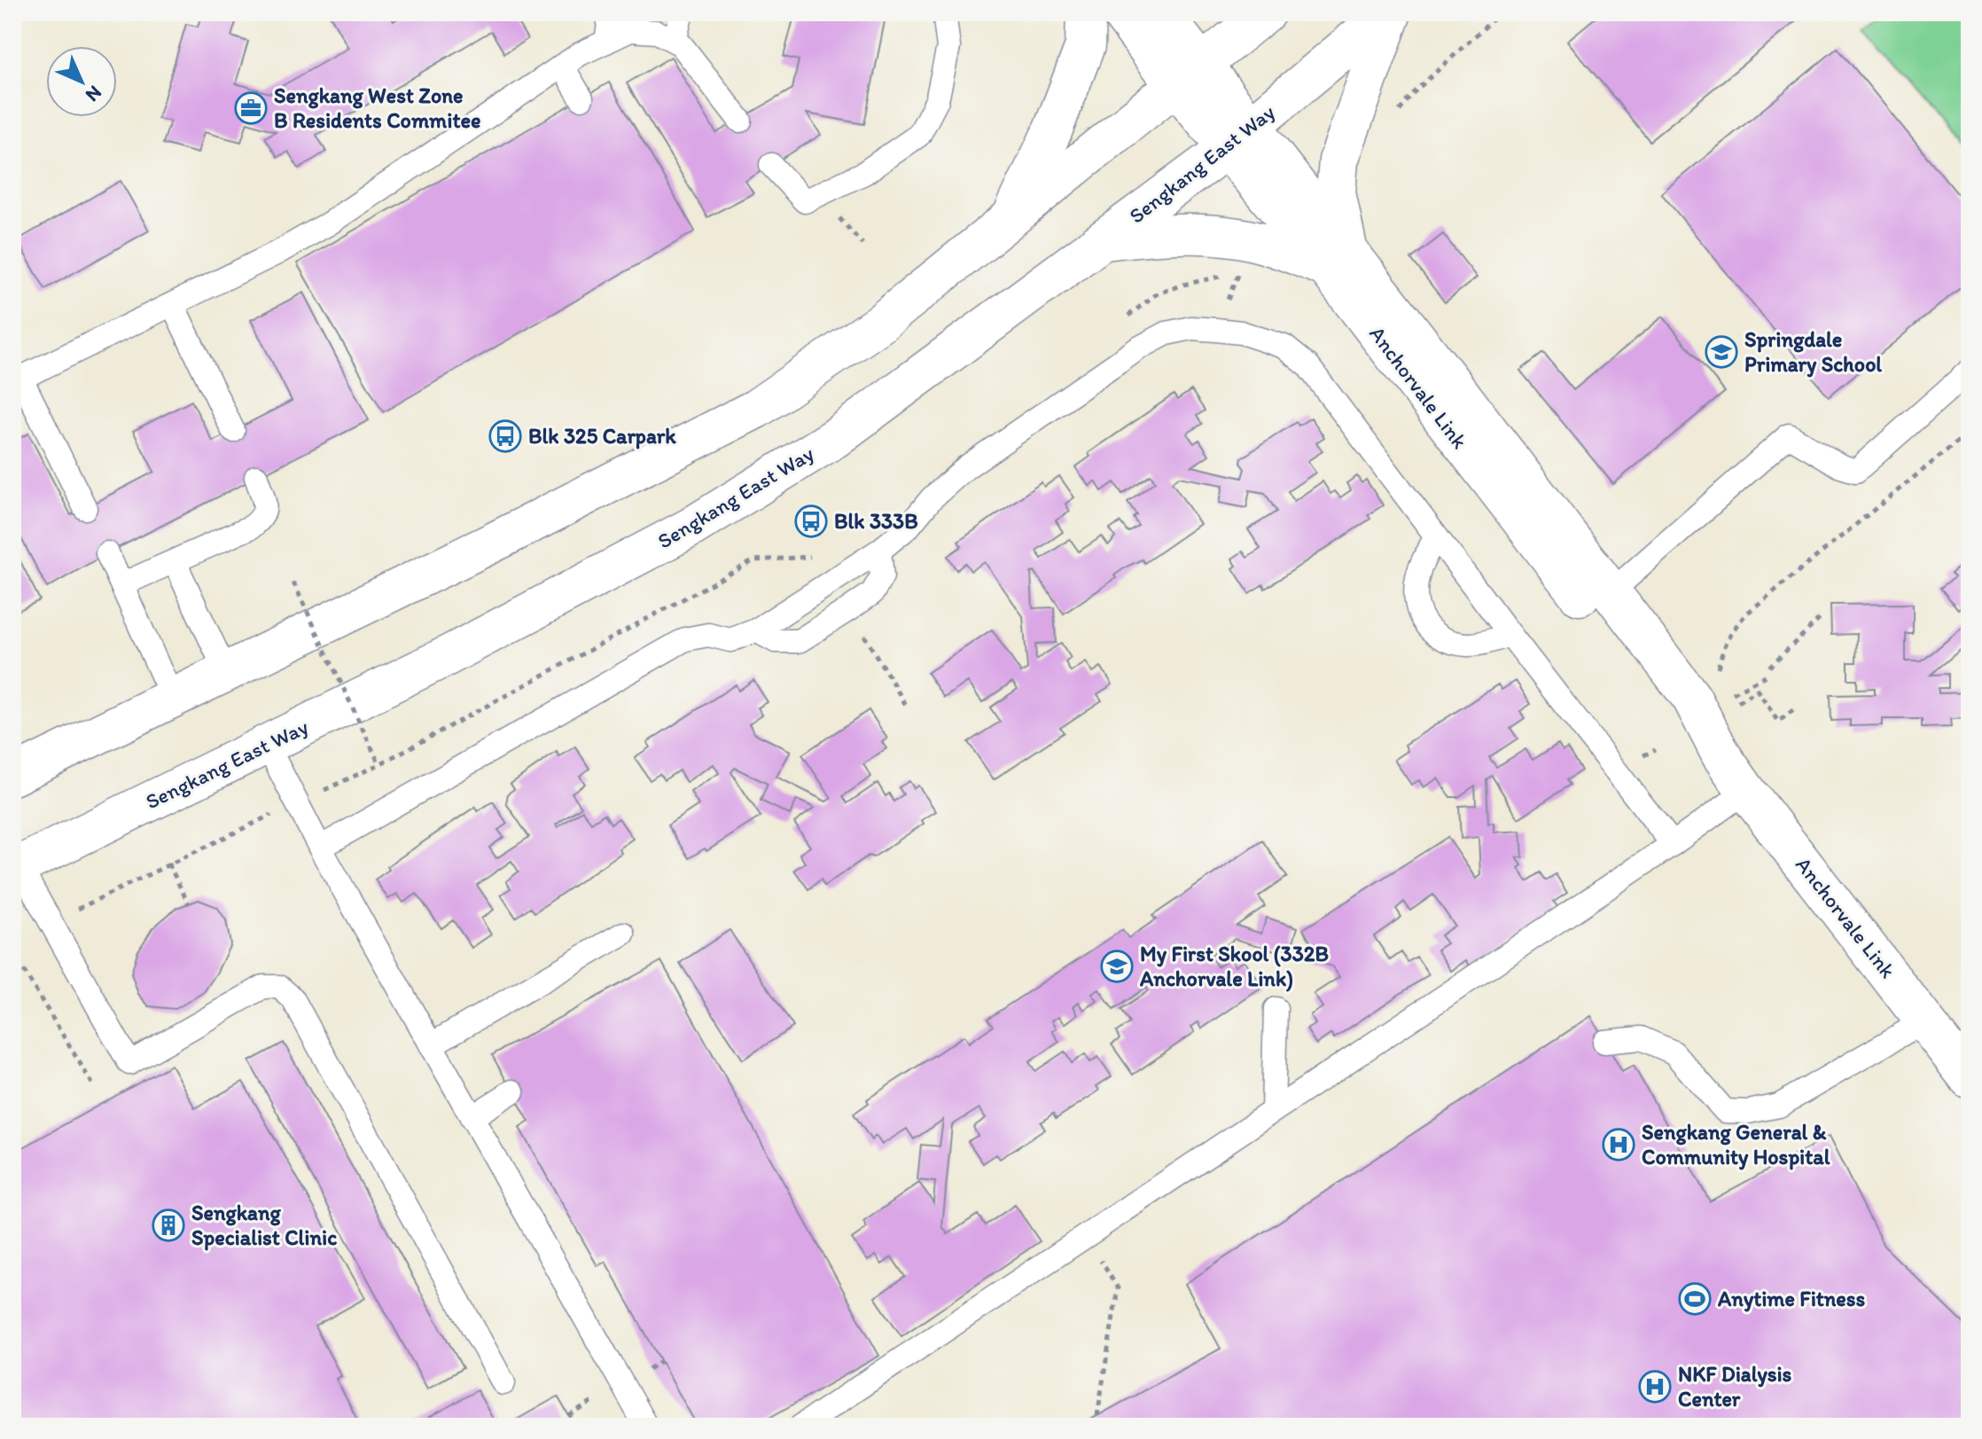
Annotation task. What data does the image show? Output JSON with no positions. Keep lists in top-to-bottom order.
{
  "streets": {
    "main road": ["Sengkang East Way", "Anchorvale Link"]
  },
  "crossings": [
    ["Sengkang East Way", "Anchorvale Link"]
  ],
  "places": {
    "office": ["Sengkang West Zone B Residents Commitee"],
    "school or university": ["Springdale Primary School", "My First Skool (332B Anchorvale Link)"],
    "bus stop": ["Blk 325 Carpark", "Blk 333B"],
    "hospital": ["Sengkang General & Community Hospital", "NKF Dialysis Center"],
    "building": ["Sengkang Specialist Clinic"],
    "sports": ["Anytime Fitness"]
  },
  "north": "bottom right"
}
